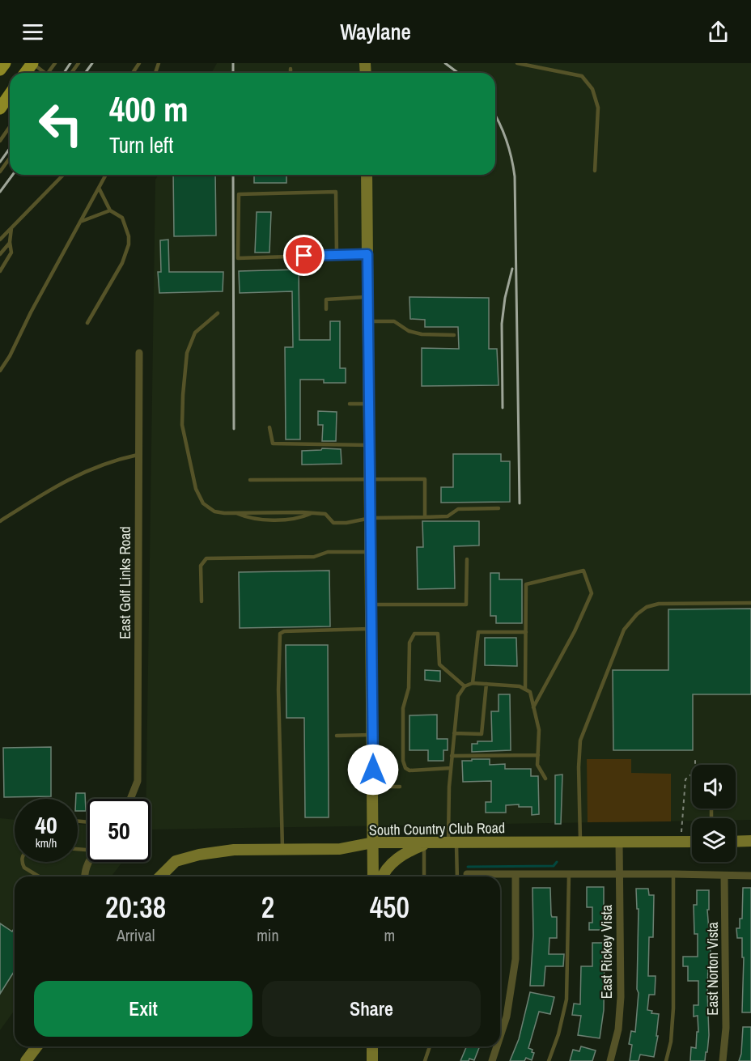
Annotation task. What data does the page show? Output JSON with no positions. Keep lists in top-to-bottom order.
{
  "streets": {
    "main road": ["South Country Club Road"],
    "street": ["East Golf Links Road", "East Rickey Vista", "East Norton Vista"]
  },
  "crossings": [
    ["South Country Club Road", "East Rickey Vista"]
  ],
  "page": {
    "header": "Waylane",
    "turn": ["400 m", "Turn left"],
    "speed": "40 km/h",
    "limit": "50",
    "eta": [
      "20:38",
      "Arrival",
      "2",
      "min",
      "450",
      "m"
    ],
    "buttons": ["Exit", "Share"]
  }
}
